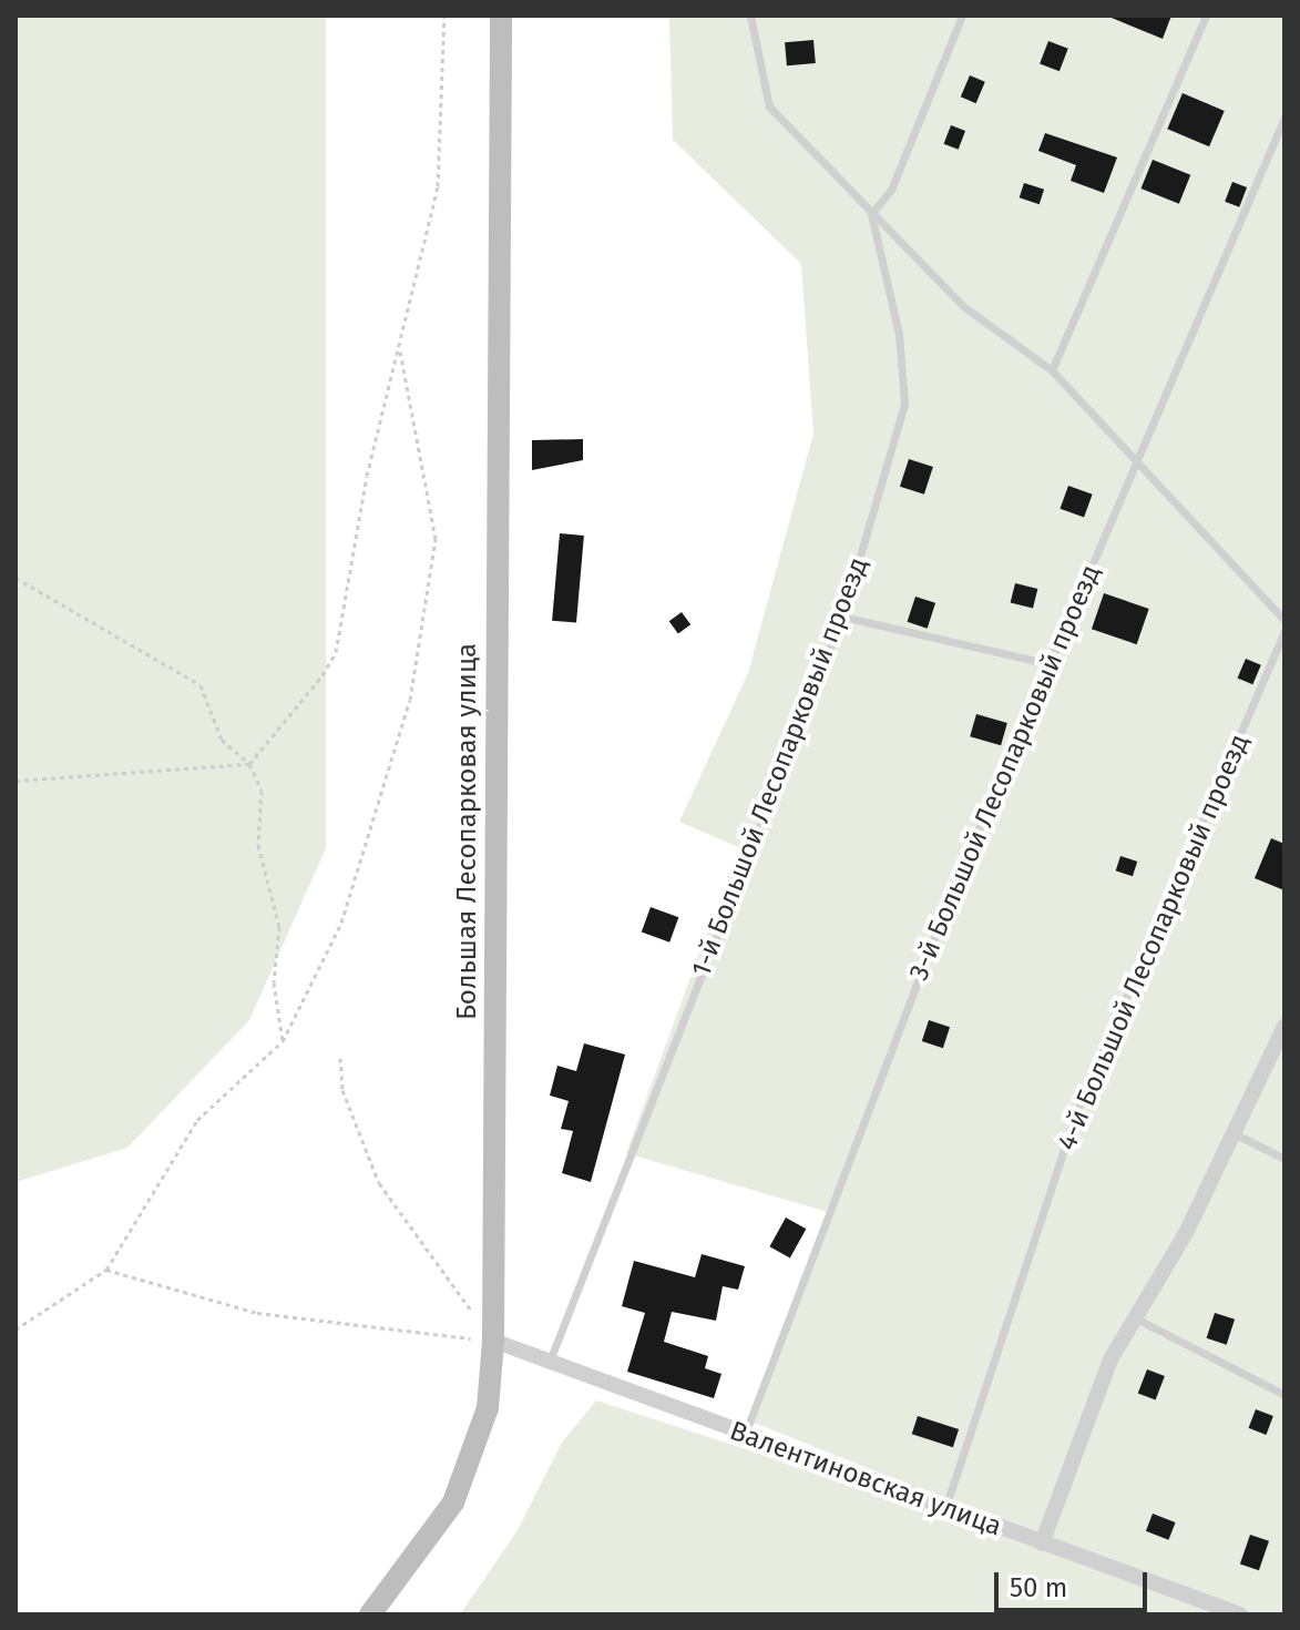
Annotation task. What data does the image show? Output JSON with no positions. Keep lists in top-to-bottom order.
{
  "streets": {
    "main road": ["Большая Лесопарковая улица"],
    "street": ["Валентиновская улица"],
    "lane": ["1-й Большой Лесопарковый проезд", "3-й Большой Лесопарковый проезд", "4-й Большой Лесопарковый проезд"]
  },
  "crossings": [
    ["1-й Большой Лесопарковый проезд", "Валентиновская улица"],
    ["3-й Большой Лесопарковый проезд", "Валентиновская улица"],
    ["Большая Лесопарковая улица", "Валентиновская улица"],
    ["4-й Большой Лесопарковый проезд", "Валентиновская улица"]
  ],
  "scale_bar": "50 m"
}
